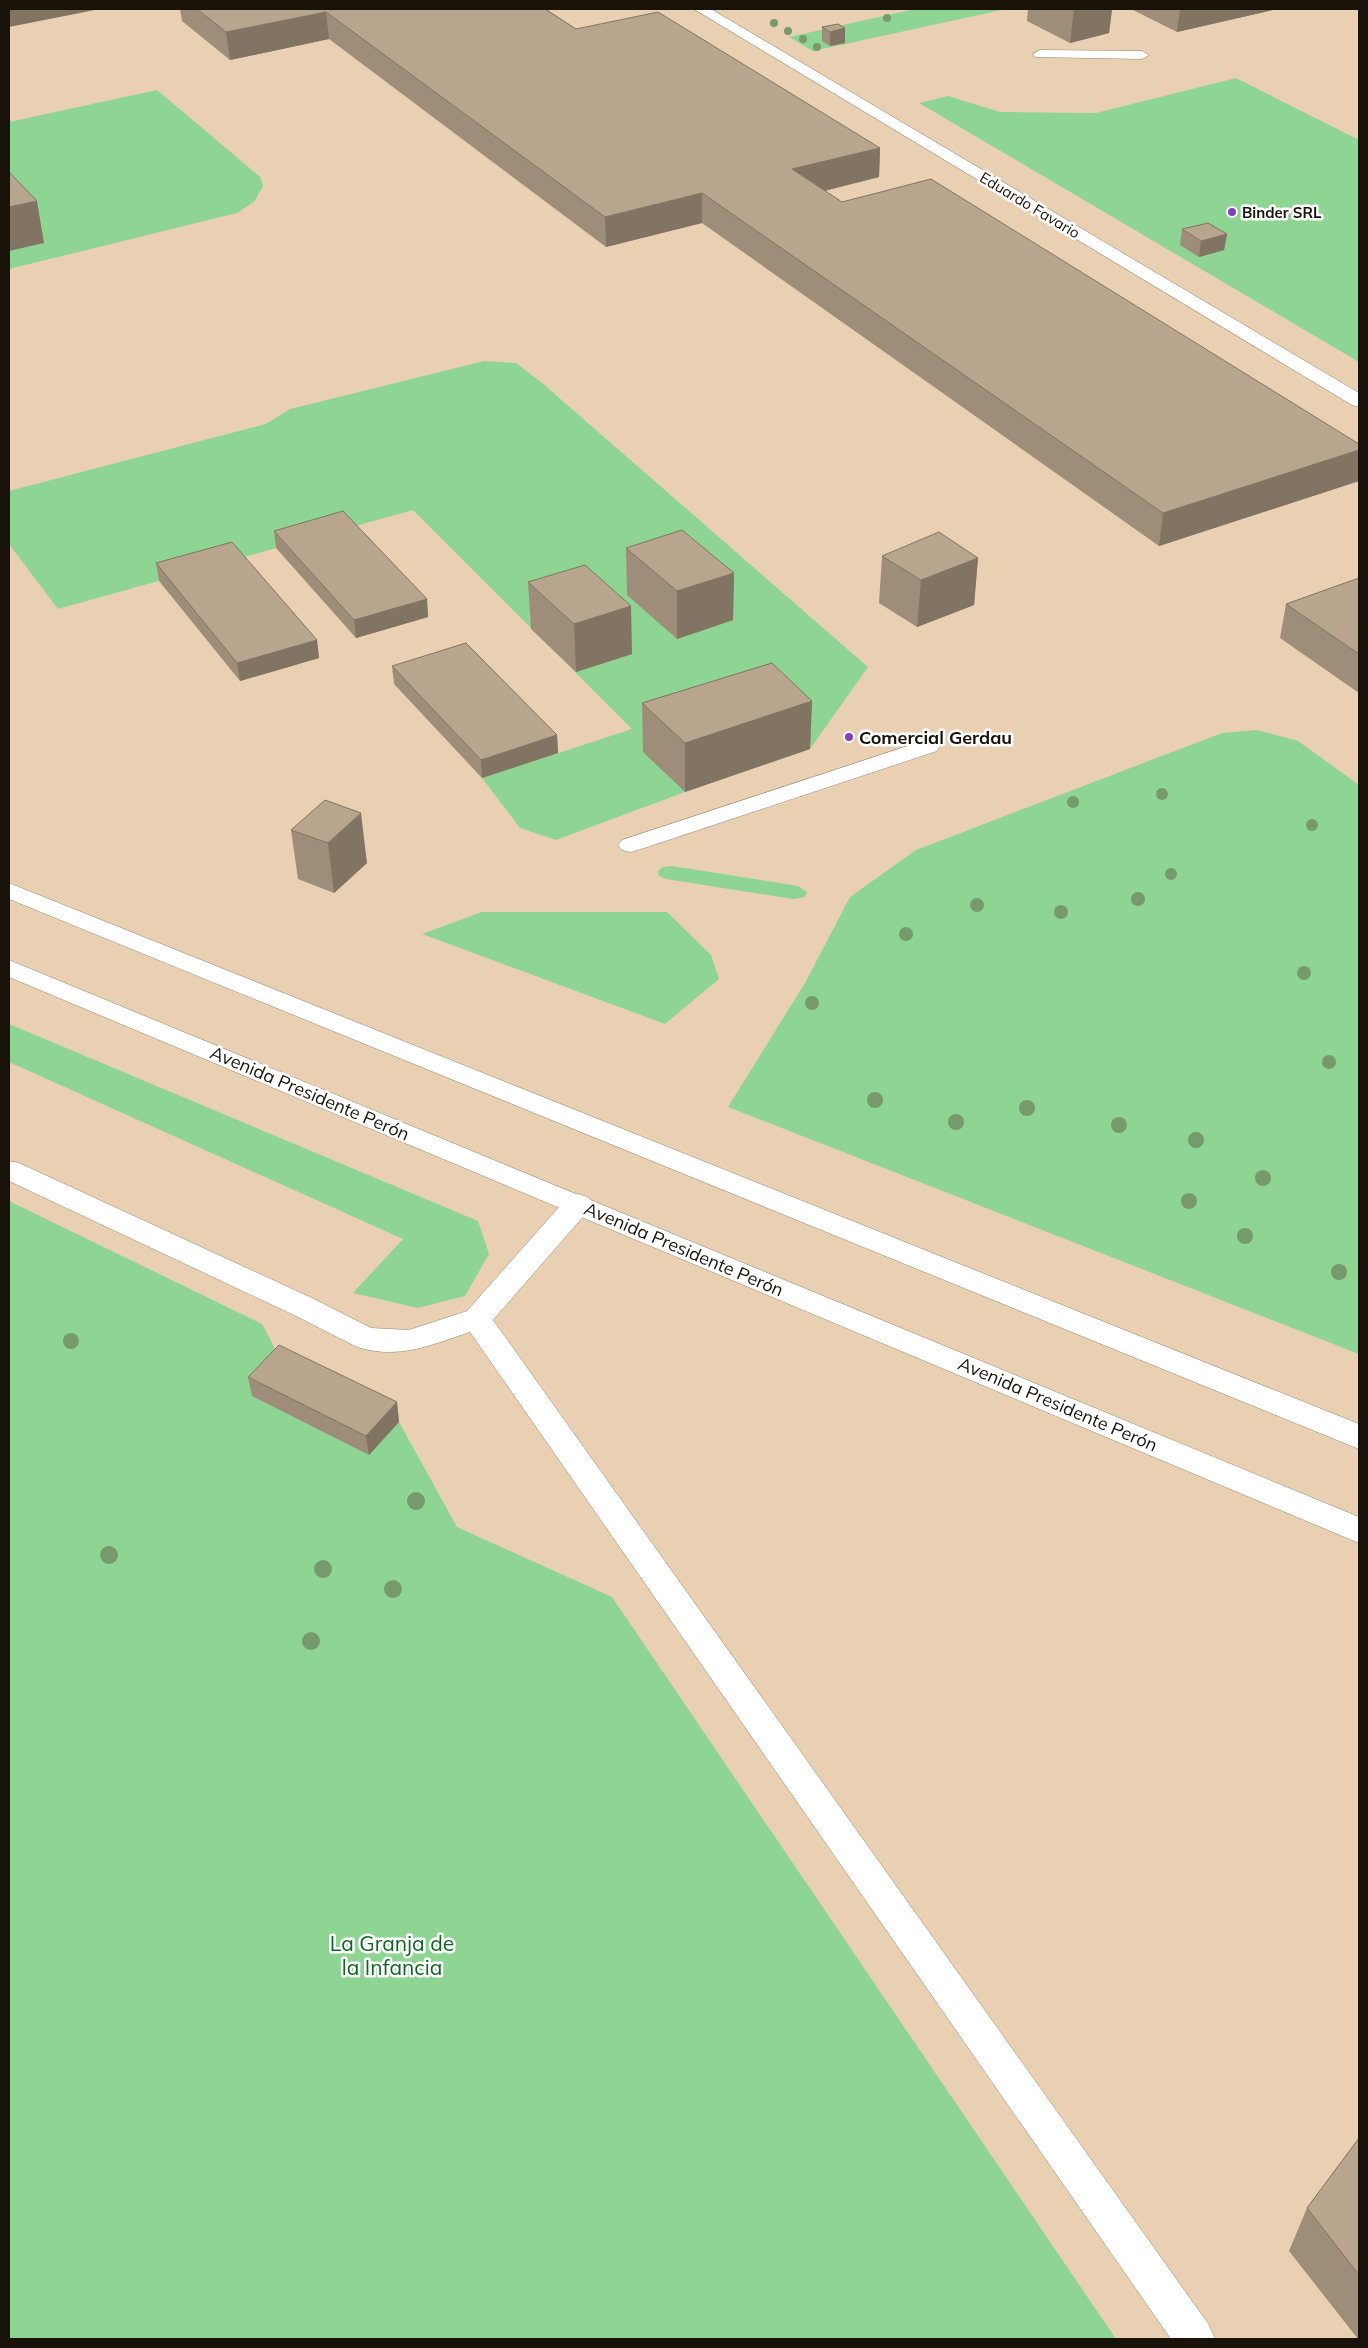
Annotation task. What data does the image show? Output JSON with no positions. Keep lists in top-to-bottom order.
{
  "streets": {
    "main road": ["Eduardo Favario", "Avenida Presidente Perón"]
  },
  "parks": ["La Granja de la Infancia"],
  "places": ["Binder SRL", "Comercial Gerdau"]
}
